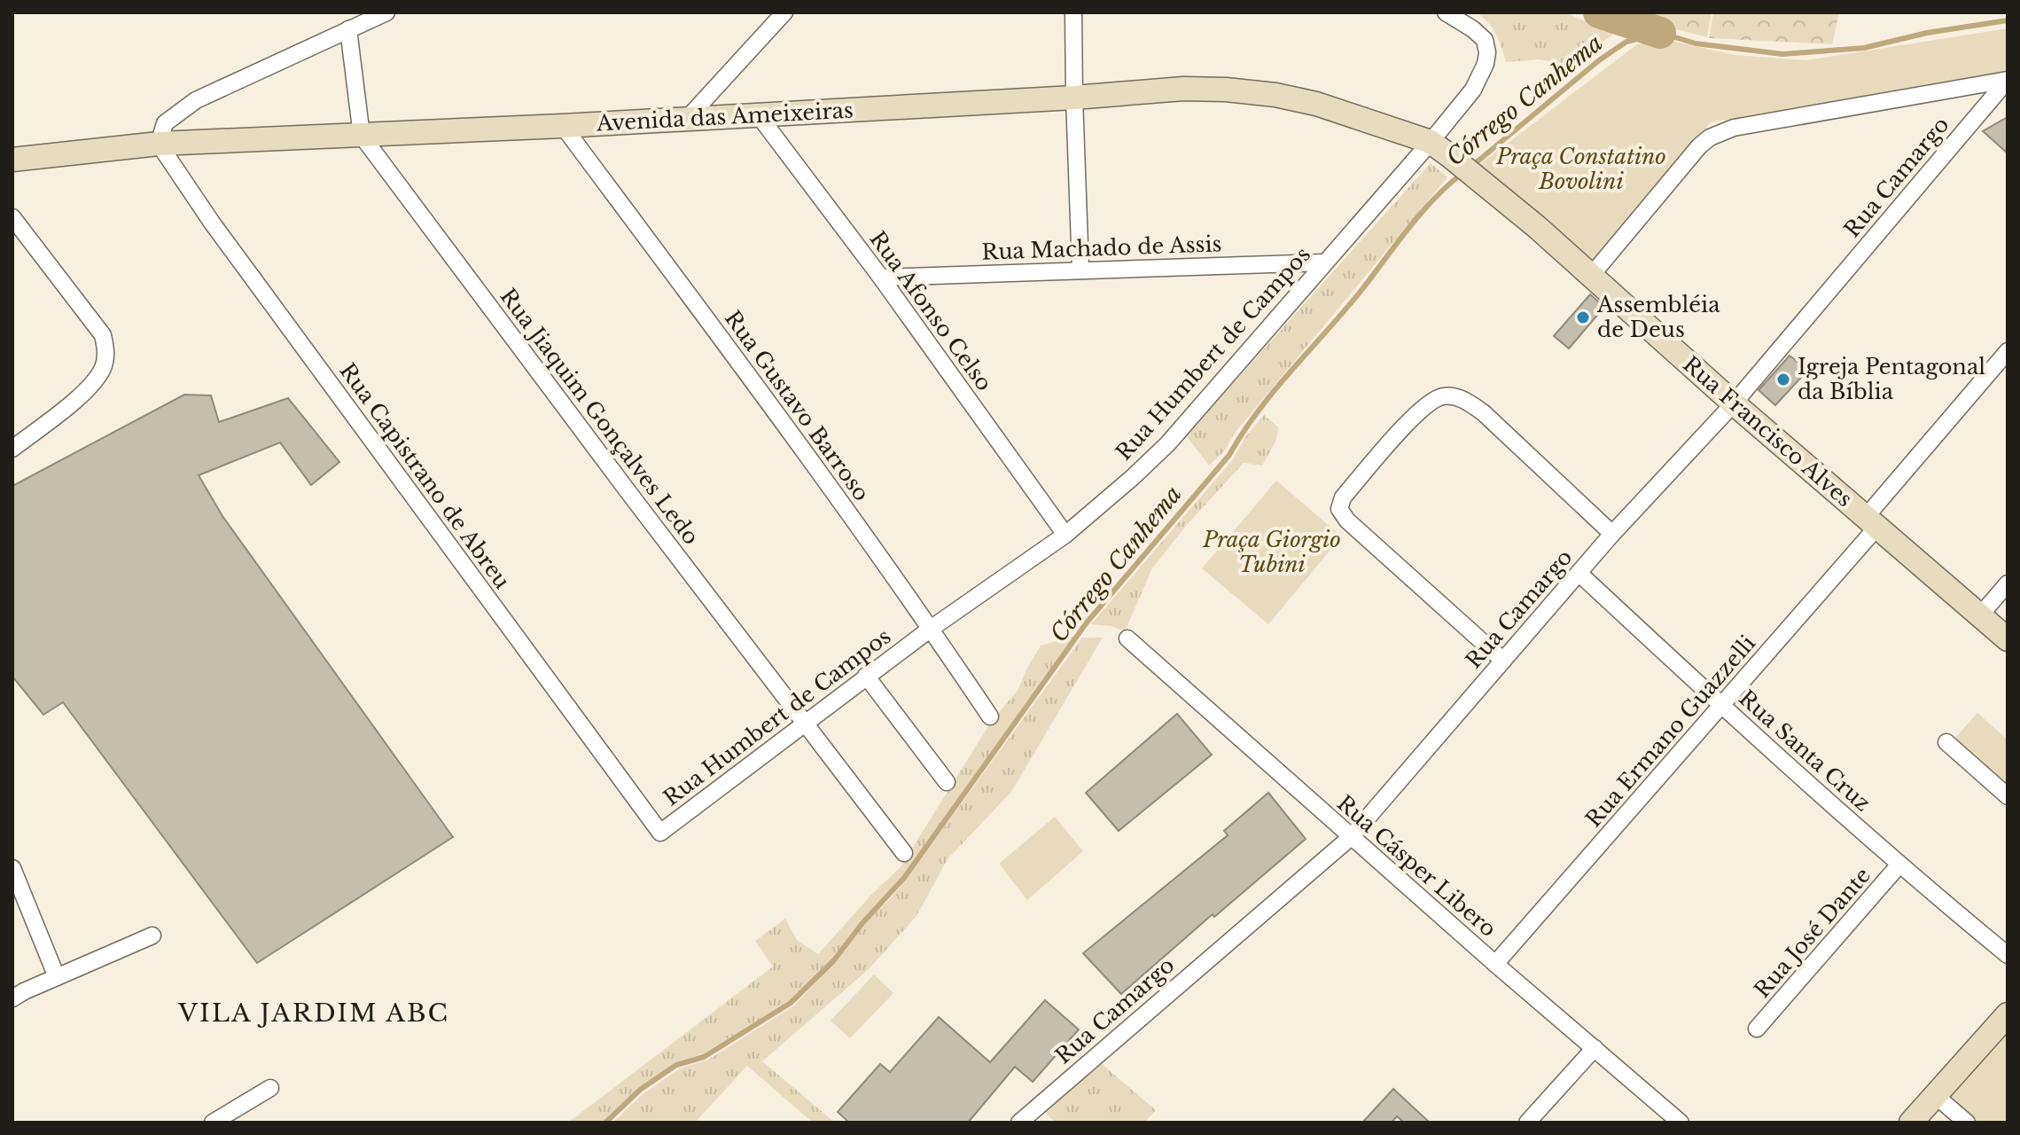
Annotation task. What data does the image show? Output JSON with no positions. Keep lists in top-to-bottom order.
{
  "streets": {
    "street": [
      "Avenida das Ameixeiras",
      "Rua Camargo",
      "Rua Machado de Assis",
      "Rua Afonso Celso",
      "Rua Humbert de Campos",
      "Rua Gustavo Barroso",
      "Rua Jiaquim Gonçalves Ledo",
      "Rua Francisco Alves",
      "Rua Capistrano de Abreu",
      "Rua Ermano Guazzelli",
      "Rua Santa Cruz",
      "Rua Cásper Libero",
      "Rua José Dante"
    ]
  },
  "crossings": [
    ["Avenida das Ameixeiras", "Rua Afonso Celso"],
    ["Avenida das Ameixeiras", "Rua Humbert de Campos"],
    ["Avenida das Ameixeiras", "Rua Gustavo Barroso"],
    ["Avenida das Ameixeiras", "Rua Jiaquim Gonçalves Ledo"],
    ["Avenida das Ameixeiras", "Rua Francisco Alves"],
    ["Avenida das Ameixeiras", "Rua Capistrano de Abreu"],
    ["Rua Camargo", "Rua Francisco Alves"],
    ["Rua Camargo", "Rua Santa Cruz"],
    ["Rua Camargo", "Rua Cásper Libero"],
    ["Rua Machado de Assis", "Rua Afonso Celso"],
    ["Rua Machado de Assis", "Rua Humbert de Campos"],
    ["Rua Afonso Celso", "Rua Humbert de Campos"],
    ["Rua Humbert de Campos", "Rua Gustavo Barroso"],
    ["Rua Humbert de Campos", "Rua Jiaquim Gonçalves Ledo"],
    ["Rua Humbert de Campos", "Rua Francisco Alves"],
    ["Rua Humbert de Campos", "Rua Capistrano de Abreu"],
    ["Rua Francisco Alves", "Rua Ermano Guazzelli"],
    ["Rua Ermano Guazzelli", "Rua Santa Cruz"],
    ["Rua Ermano Guazzelli", "Rua Cásper Libero"],
    ["Rua Santa Cruz", "Rua José Dante"]
  ],
  "districts": ["VILA JARDIM ABC"],
  "water": ["Córrego Canhema"],
  "parks": ["Praça Constatino Bovolini", "Praça Giorgio Tubini"],
  "places": ["Assembléia de Deus", "Igreja Pentagonal da Bíblia"]
}
